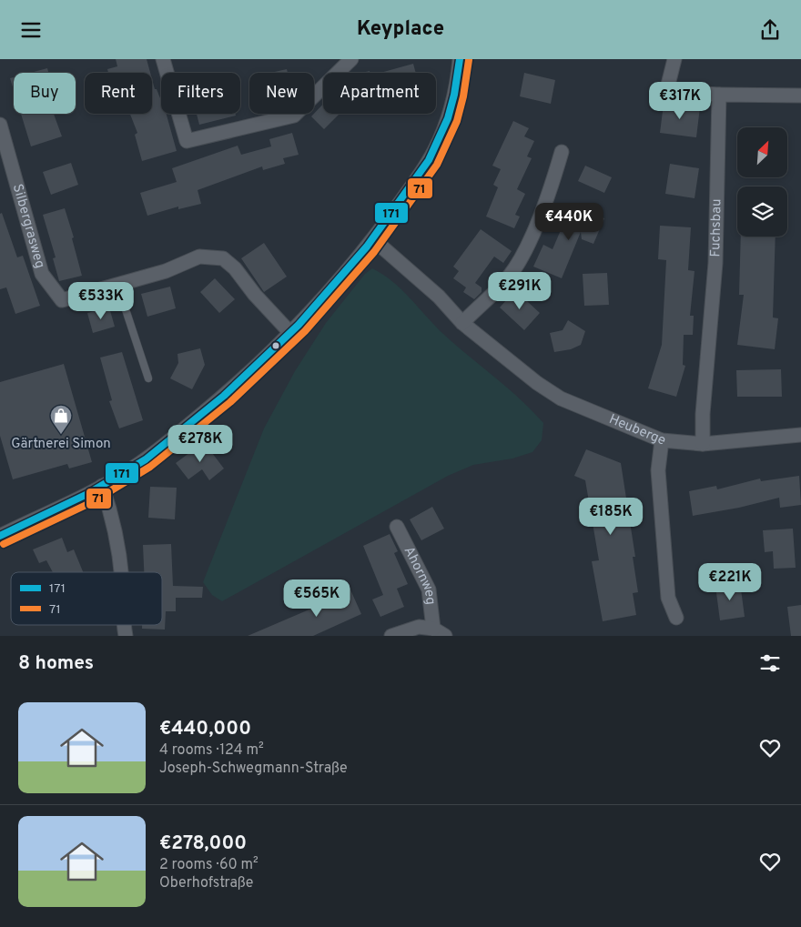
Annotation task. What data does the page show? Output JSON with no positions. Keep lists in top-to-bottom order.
{
  "streets": {
    "street": [
      "Silbergrasweg",
      "Fuchsbau",
      "Heuberge",
      "Ahornweg"
    ]
  },
  "crossings": [
    ["Fuchsbau", "Heuberge"]
  ],
  "places": {
    "shop": ["Gärtnerei Simon"]
  },
  "lines": ["transit line 171", "transit line 71"],
  "legend": ["171", "71"],
  "north": "top right",
  "page": {
    "header": "Keyplace",
    "chip": [
      "Buy",
      "Rent",
      "Filters",
      "New",
      "Apartment"
    ],
    "price": [
      "€317K",
      "€440K",
      "€291K",
      "€533K",
      "€278K",
      "€185K",
      "€221K",
      "€565K"
    ],
    "heading": "8 homes",
    "list": [
      {
        "name": "€440,000",
        "note": "4 rooms · 124 m² · Joseph-Schwegmann-Straße"
      },
      {
        "name": "€278,000",
        "note": "2 rooms · 60 m² · Oberhofstraße"
      }
    ]
  }
}
